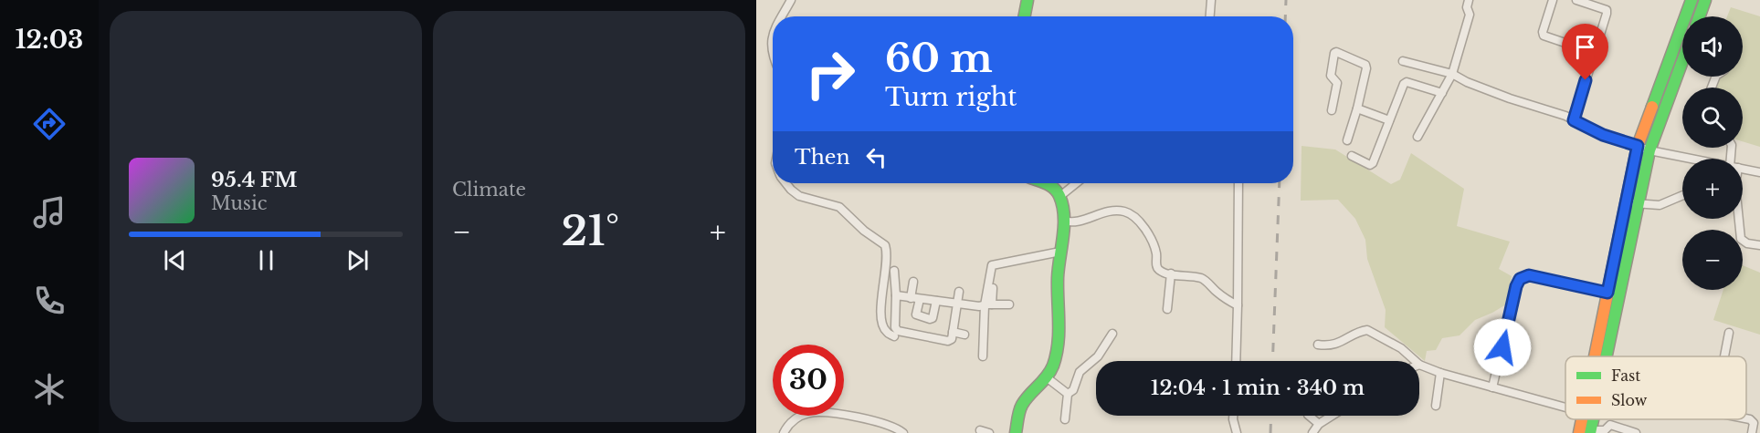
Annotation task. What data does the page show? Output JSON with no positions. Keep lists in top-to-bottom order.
{
  "legend": ["Fast", "Slow"],
  "page": {
    "tabs": "12:03",
    "tile": "Climate",
    "map_buttons": ["+", "−"],
    "turn": ["60 m", "Turn right"],
    "then": "Then",
    "song": ["95.4 FM", "Music"],
    "heat": ["−", "21°", "+"],
    "limit": "30",
    "trip": "12:04 · 1 min · 340 m"
  }
}
